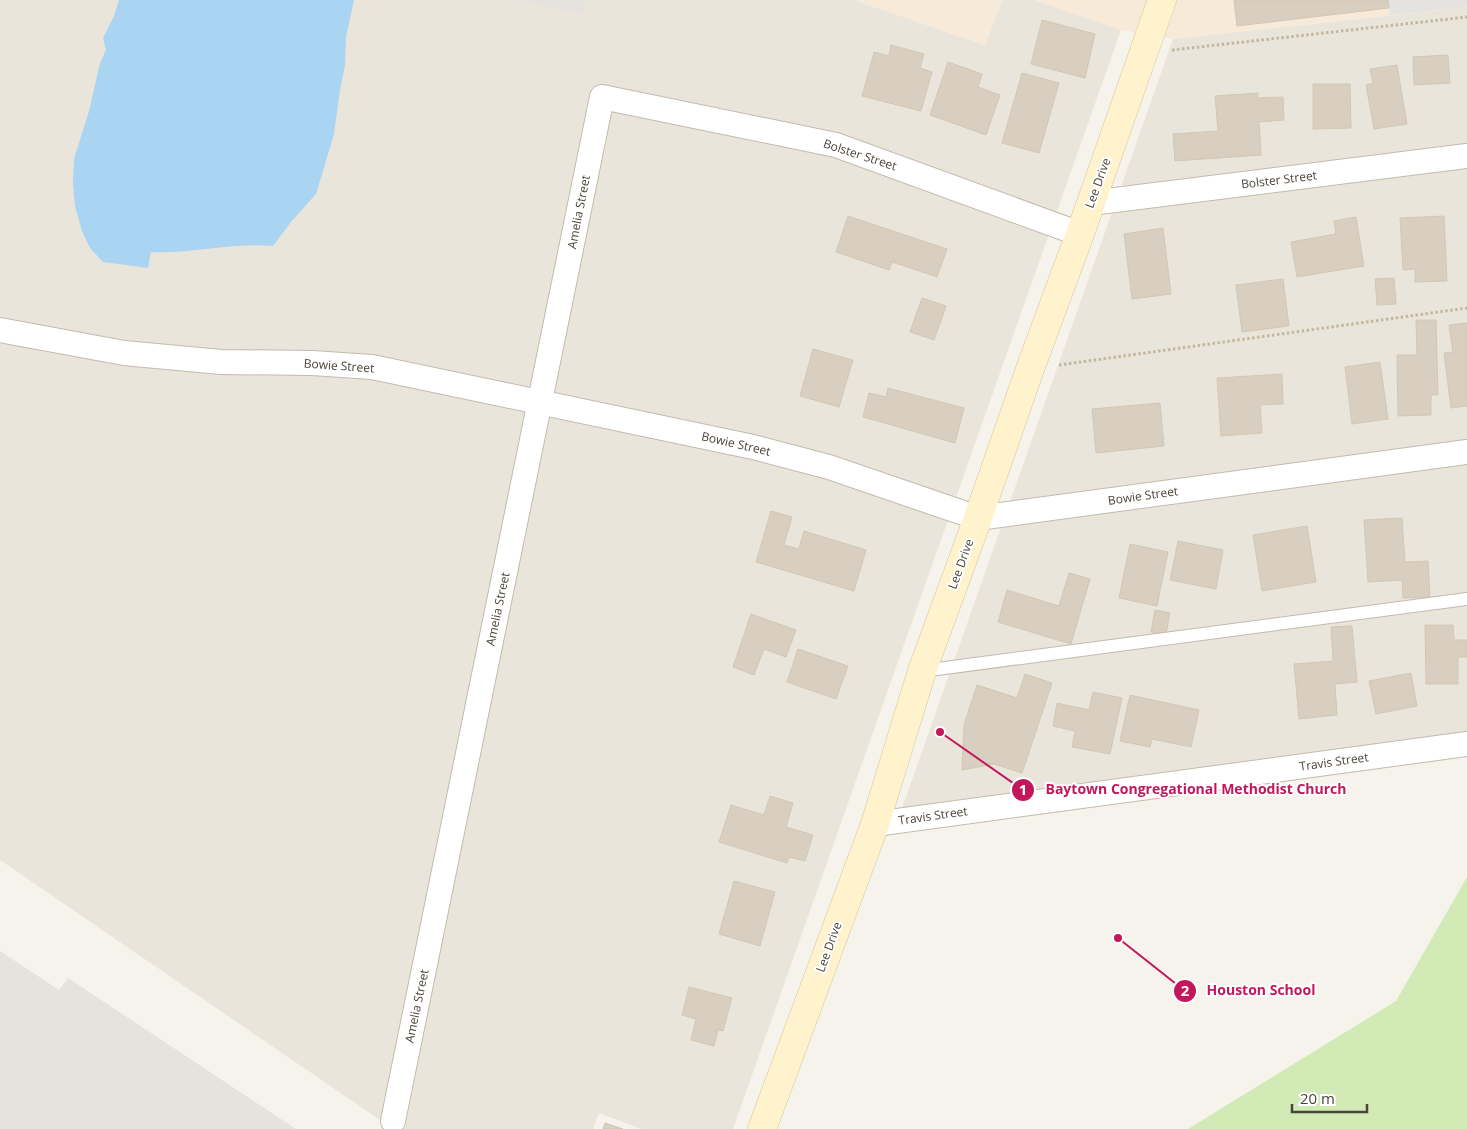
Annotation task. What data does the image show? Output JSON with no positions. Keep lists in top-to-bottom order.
{
  "streets": {
    "main road": ["Lee Drive"],
    "street": [
      "Bolster Street",
      "Amelia Street",
      "Bowie Street",
      "Travis Street"
    ]
  },
  "crossings": [
    ["Bolster Street", "Lee Drive"],
    ["Bolster Street", "Amelia Street"],
    ["Lee Drive", "Bowie Street"],
    ["Lee Drive", "Travis Street"],
    ["Amelia Street", "Bowie Street"]
  ],
  "places": ["Baytown Congregational Methodist Church", "Houston School"],
  "scale_bar": "20 m"
}
